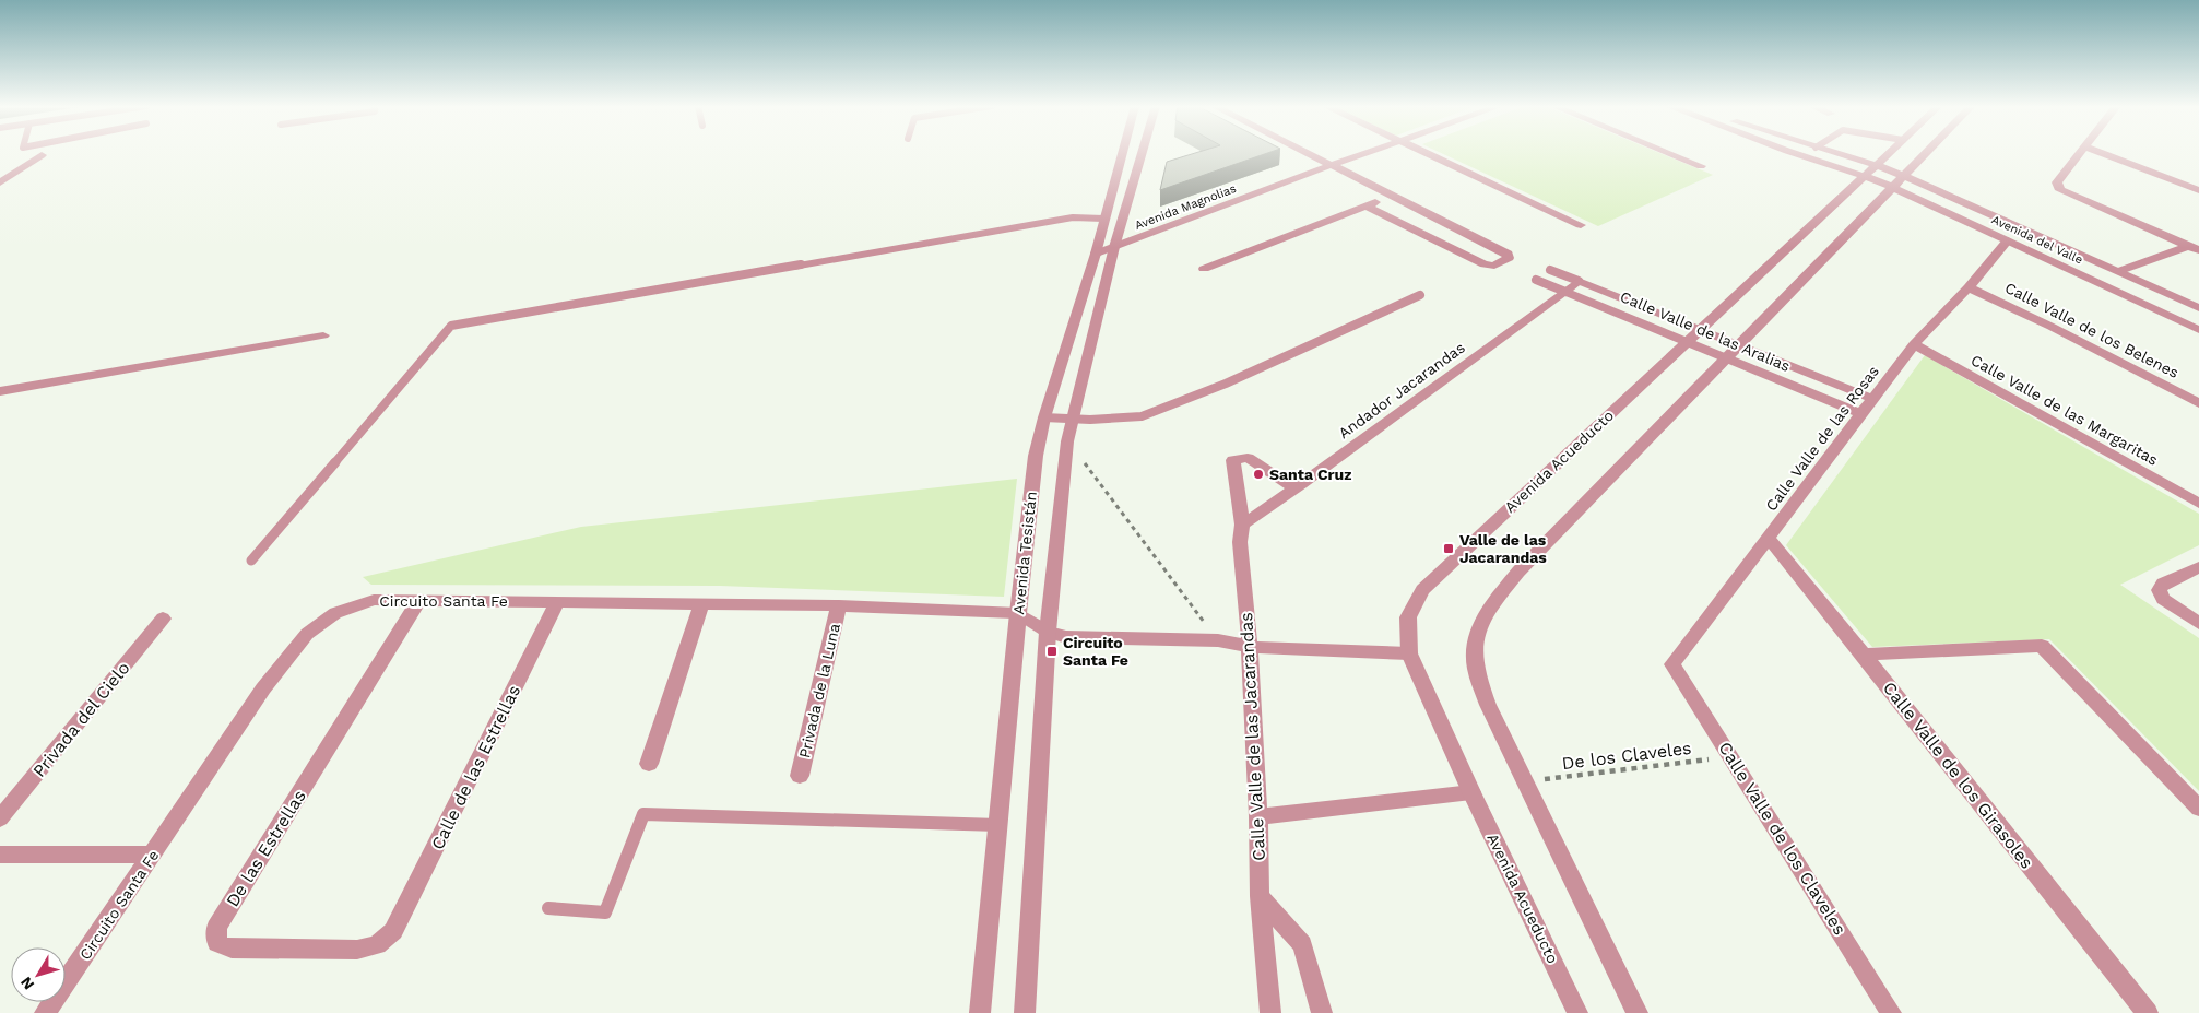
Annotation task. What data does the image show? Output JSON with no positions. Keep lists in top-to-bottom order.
{
  "streets": {
    "street": [
      "Avenida Magnolias",
      "Avenida del Valle",
      "Calle Valle de los Belenes",
      "Calle Valle de las Aralias",
      "Andador Jacarandas",
      "Calle Valle de las Margaritas",
      "Calle Valle de las Rosas",
      "Avenida Acueducto",
      "Avenida Tesistán",
      "Circuito Santa Fe",
      "Privada de la Luna",
      "Privada del Cielo",
      "Calle Valle de las Jacarandas",
      "Calle de las Estrellas",
      "Calle Valle de los Girasoles",
      "Calle Valle de los Claveles",
      "De las Estrellas"
    ],
    "path": ["De los Claveles"]
  },
  "crossings": [
    ["Avenida Magnolias", "Avenida Tesistán"],
    ["Avenida del Valle", "Calle Valle de las Rosas"],
    ["Avenida del Valle", "Avenida Acueducto"],
    ["Calle Valle de los Belenes", "Calle Valle de las Rosas"],
    ["Calle Valle de las Aralias", "Andador Jacarandas"],
    ["Calle Valle de las Aralias", "Calle Valle de las Rosas"],
    ["Calle Valle de las Aralias", "Avenida Acueducto"],
    ["Andador Jacarandas", "Calle Valle de las Jacarandas"],
    ["Calle Valle de las Margaritas", "Calle Valle de las Rosas"],
    ["Calle Valle de las Rosas", "Calle Valle de los Girasoles"],
    ["Calle Valle de las Rosas", "Calle Valle de los Claveles"],
    ["Avenida Tesistán", "Circuito Santa Fe"],
    ["Circuito Santa Fe", "Privada de la Luna"],
    ["Circuito Santa Fe", "Calle de las Estrellas"],
    ["Circuito Santa Fe", "De las Estrellas"],
    ["De los Claveles", "Calle Valle de los Claveles"],
    ["Calle de las Estrellas", "De las Estrellas"]
  ],
  "places": {
    "other": ["Santa Cruz"],
    "transit": ["Valle de las Jacarandas", "Circuito Santa Fe"]
  },
  "north": "bottom left"
}
